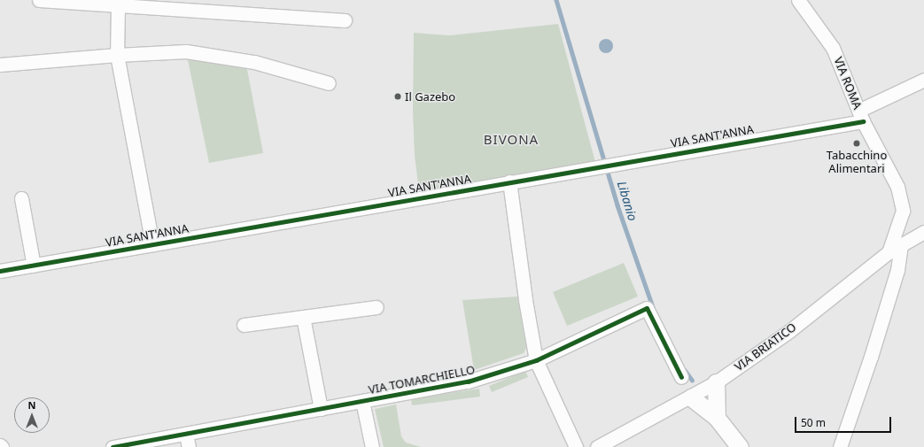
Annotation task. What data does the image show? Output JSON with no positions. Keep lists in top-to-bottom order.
{
  "streets": {
    "street": [
      "VIA ROMA",
      "VIA SANT'ANNA",
      "VIA BRIATICO",
      "VIA TOMARCHIELLO"
    ]
  },
  "crossings": [
    ["VIA ROMA", "VIA SANT'ANNA"],
    ["VIA ROMA", "VIA BRIATICO"]
  ],
  "districts": ["BIVONA"],
  "water": ["Libanio"],
  "places": ["Il Gazebo", "Tabacchino Alimentari"],
  "scale_bar": "50 m",
  "north": "top"
}
